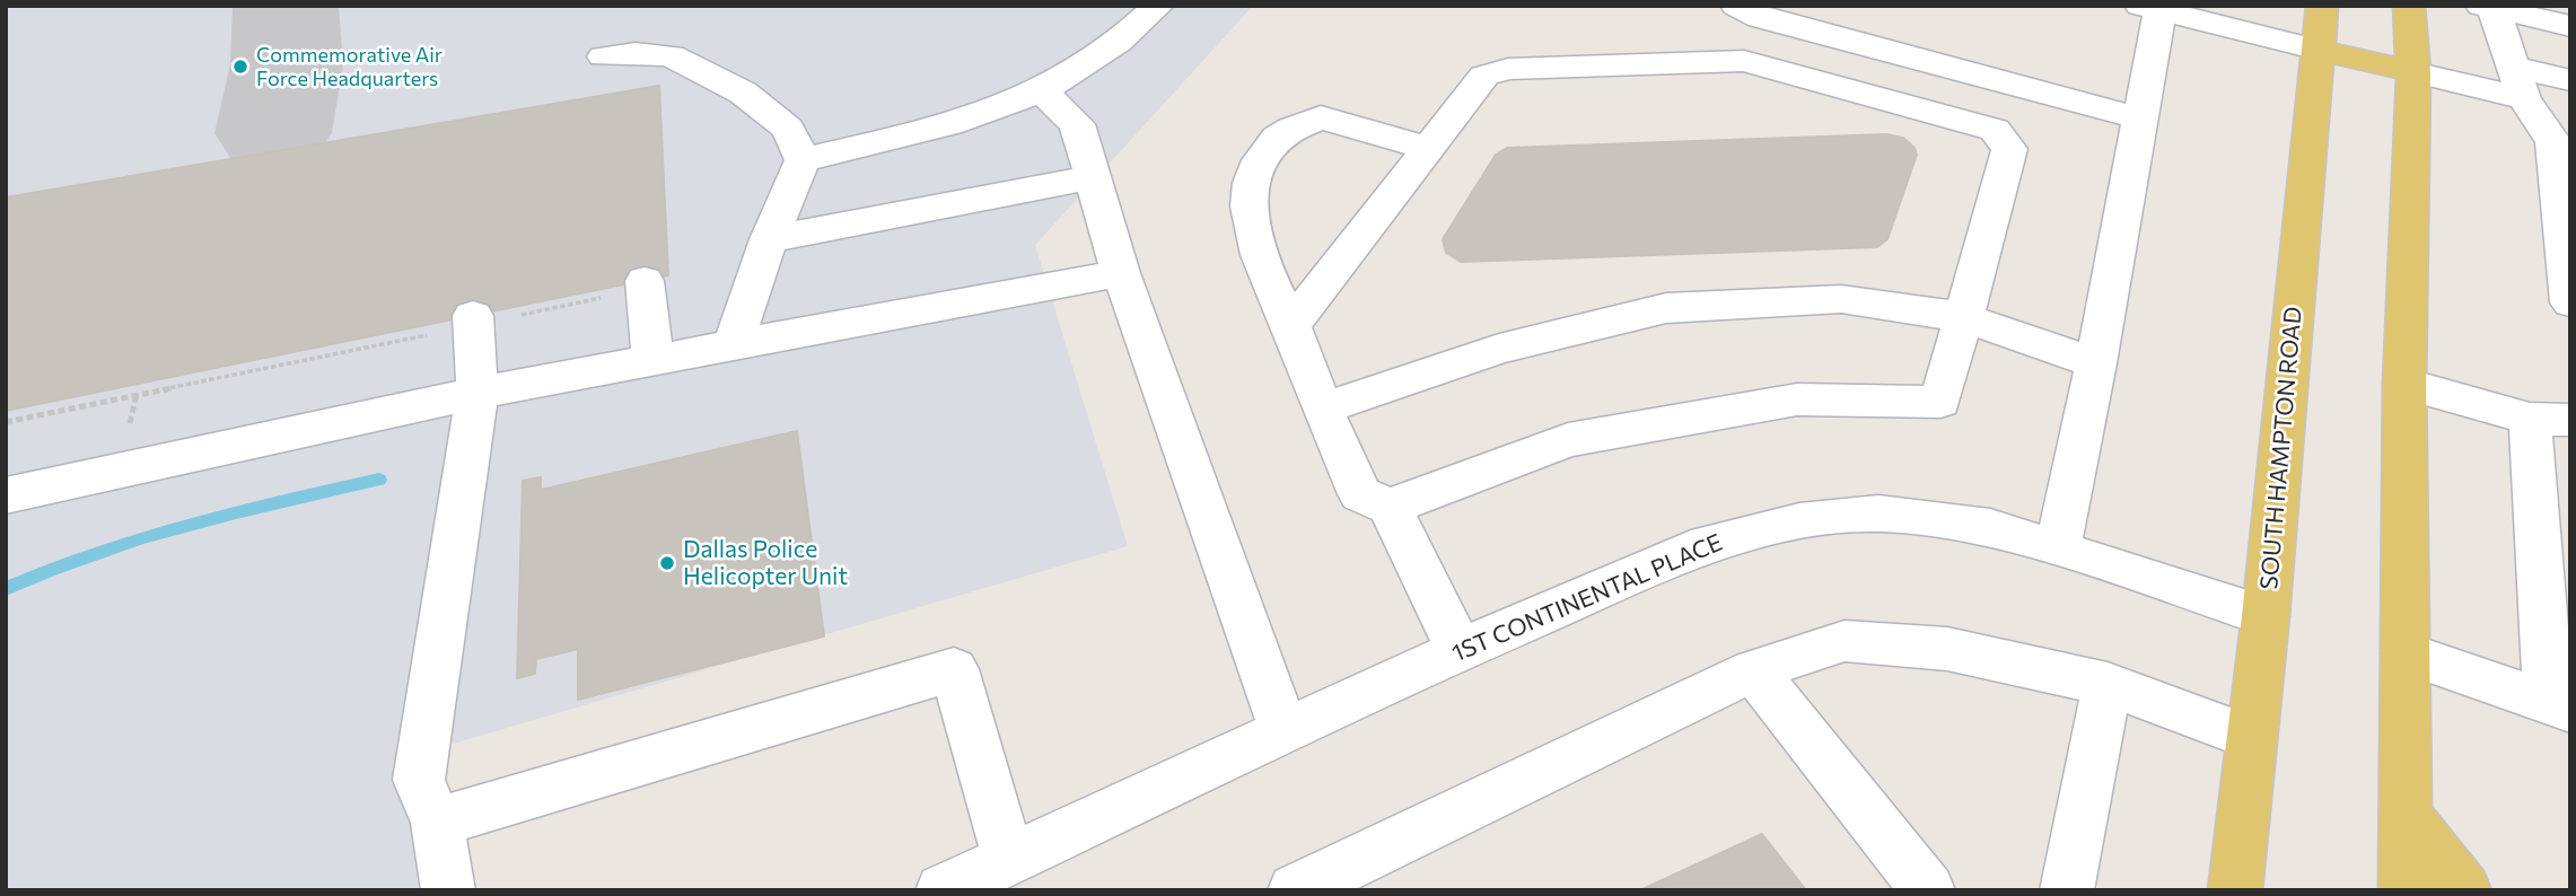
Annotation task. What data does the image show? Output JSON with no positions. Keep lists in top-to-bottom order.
{
  "streets": {
    "main road": ["SOUTH HAMPTON ROAD"],
    "lane": ["1ST CONTINENTAL PLACE"]
  },
  "crossings": [
    ["SOUTH HAMPTON ROAD", "1ST CONTINENTAL PLACE"]
  ],
  "places": ["Commemorative Air Force Headquarters", "Dallas Police Helicopter Unit"]
}
